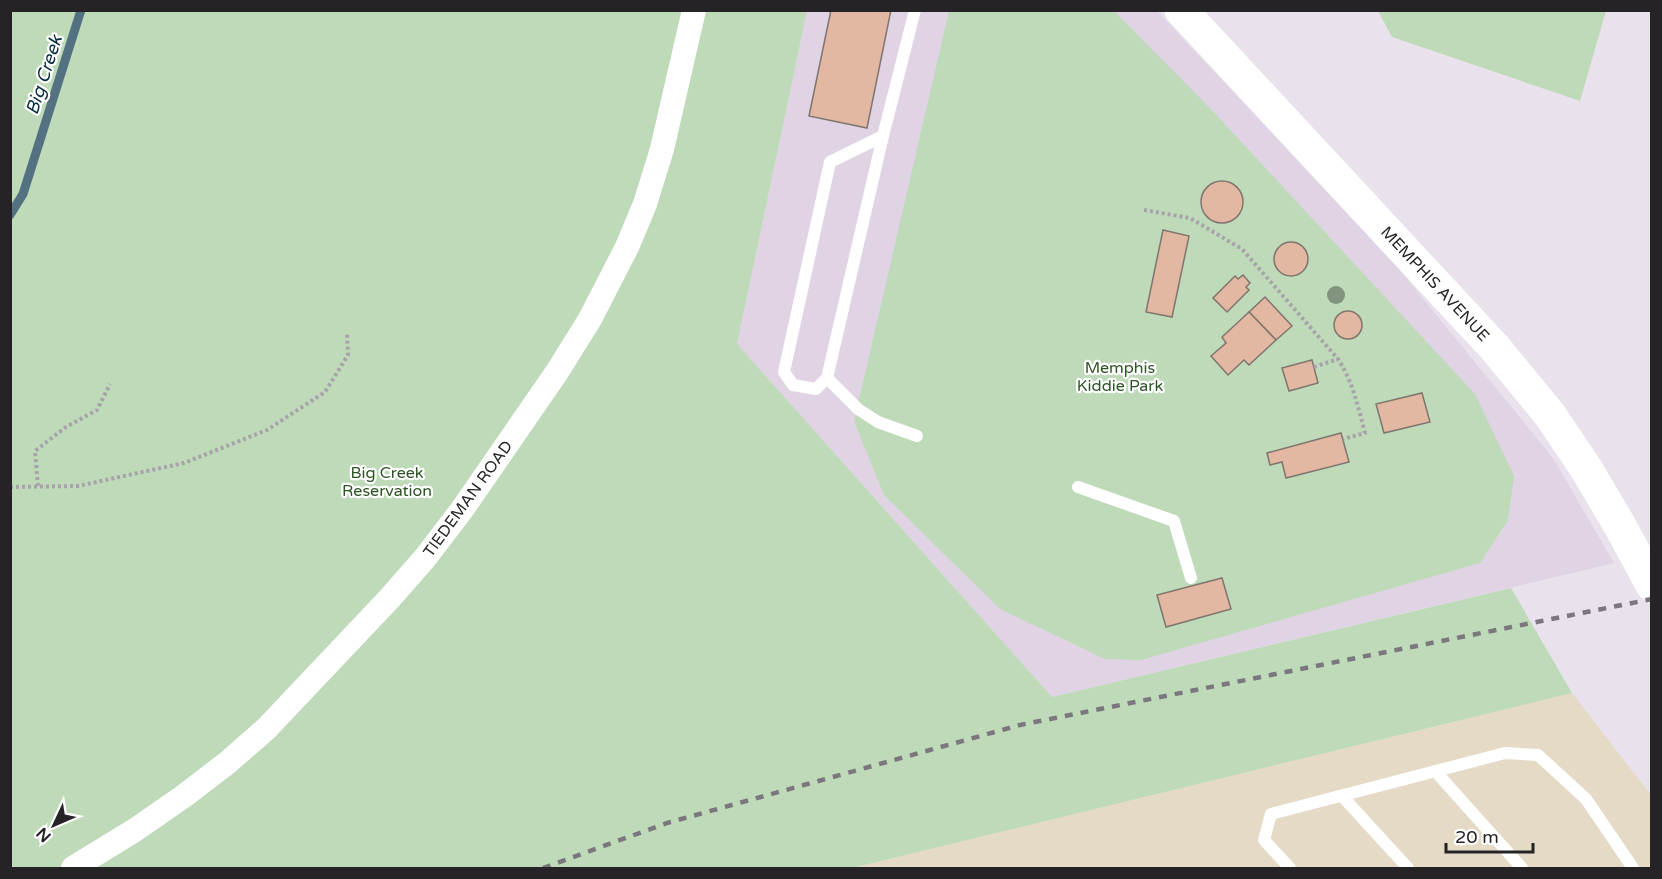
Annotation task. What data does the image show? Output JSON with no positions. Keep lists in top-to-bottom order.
{
  "streets": {
    "main road": ["MEMPHIS AVENUE"],
    "street": ["TIEDEMAN ROAD"]
  },
  "water": ["Big Creek"],
  "parks": ["Memphis Kiddie Park", "Big Creek Reservation"],
  "scale_bar": "20 m",
  "north": "bottom left"
}
